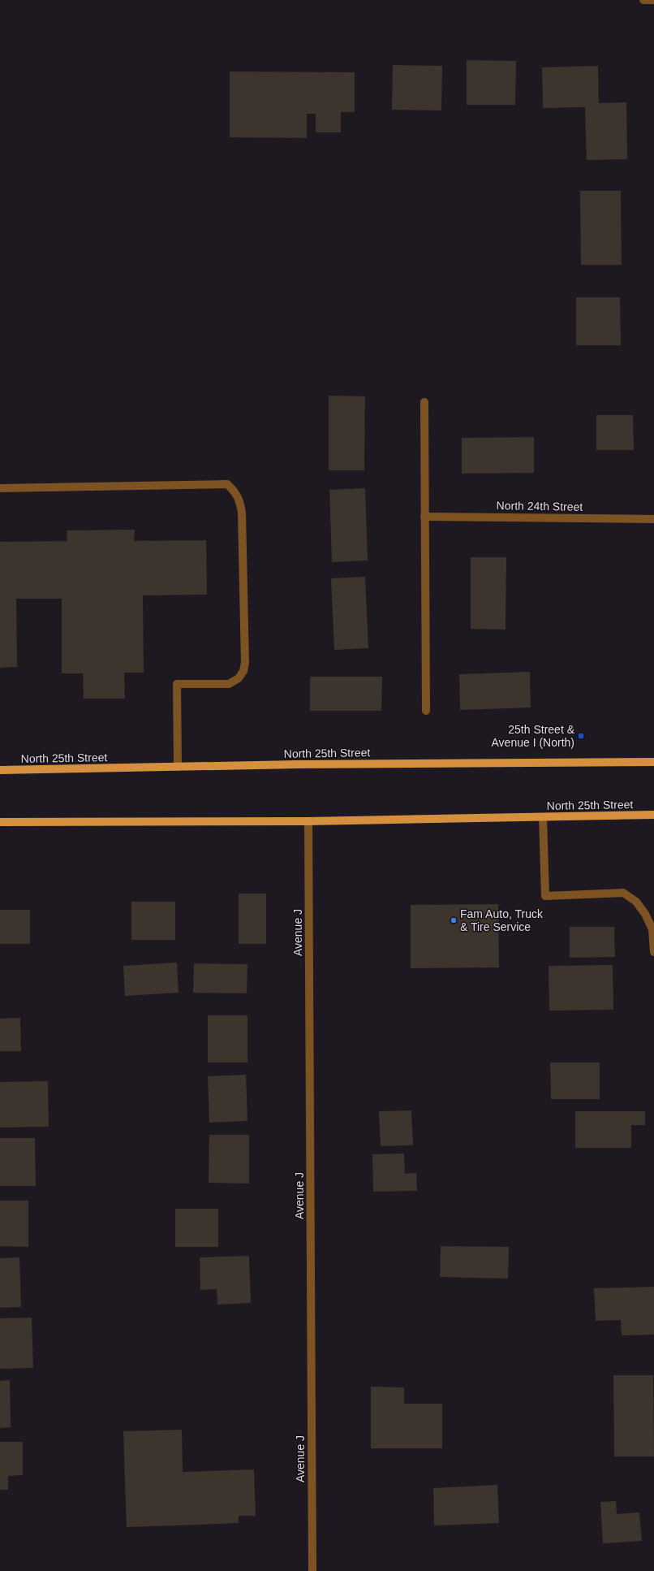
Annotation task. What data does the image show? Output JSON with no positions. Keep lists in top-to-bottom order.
{
  "streets": {
    "main road": ["North 25th Street"],
    "street": ["North 24th Street", "Avenue J"]
  },
  "crossings": [
    ["North 25th Street", "Avenue J"]
  ],
  "places": {
    "transit": ["25th Street & Avenue I (North)"],
    "other": ["Fam Auto, Truck & Tire Service"]
  }
}
